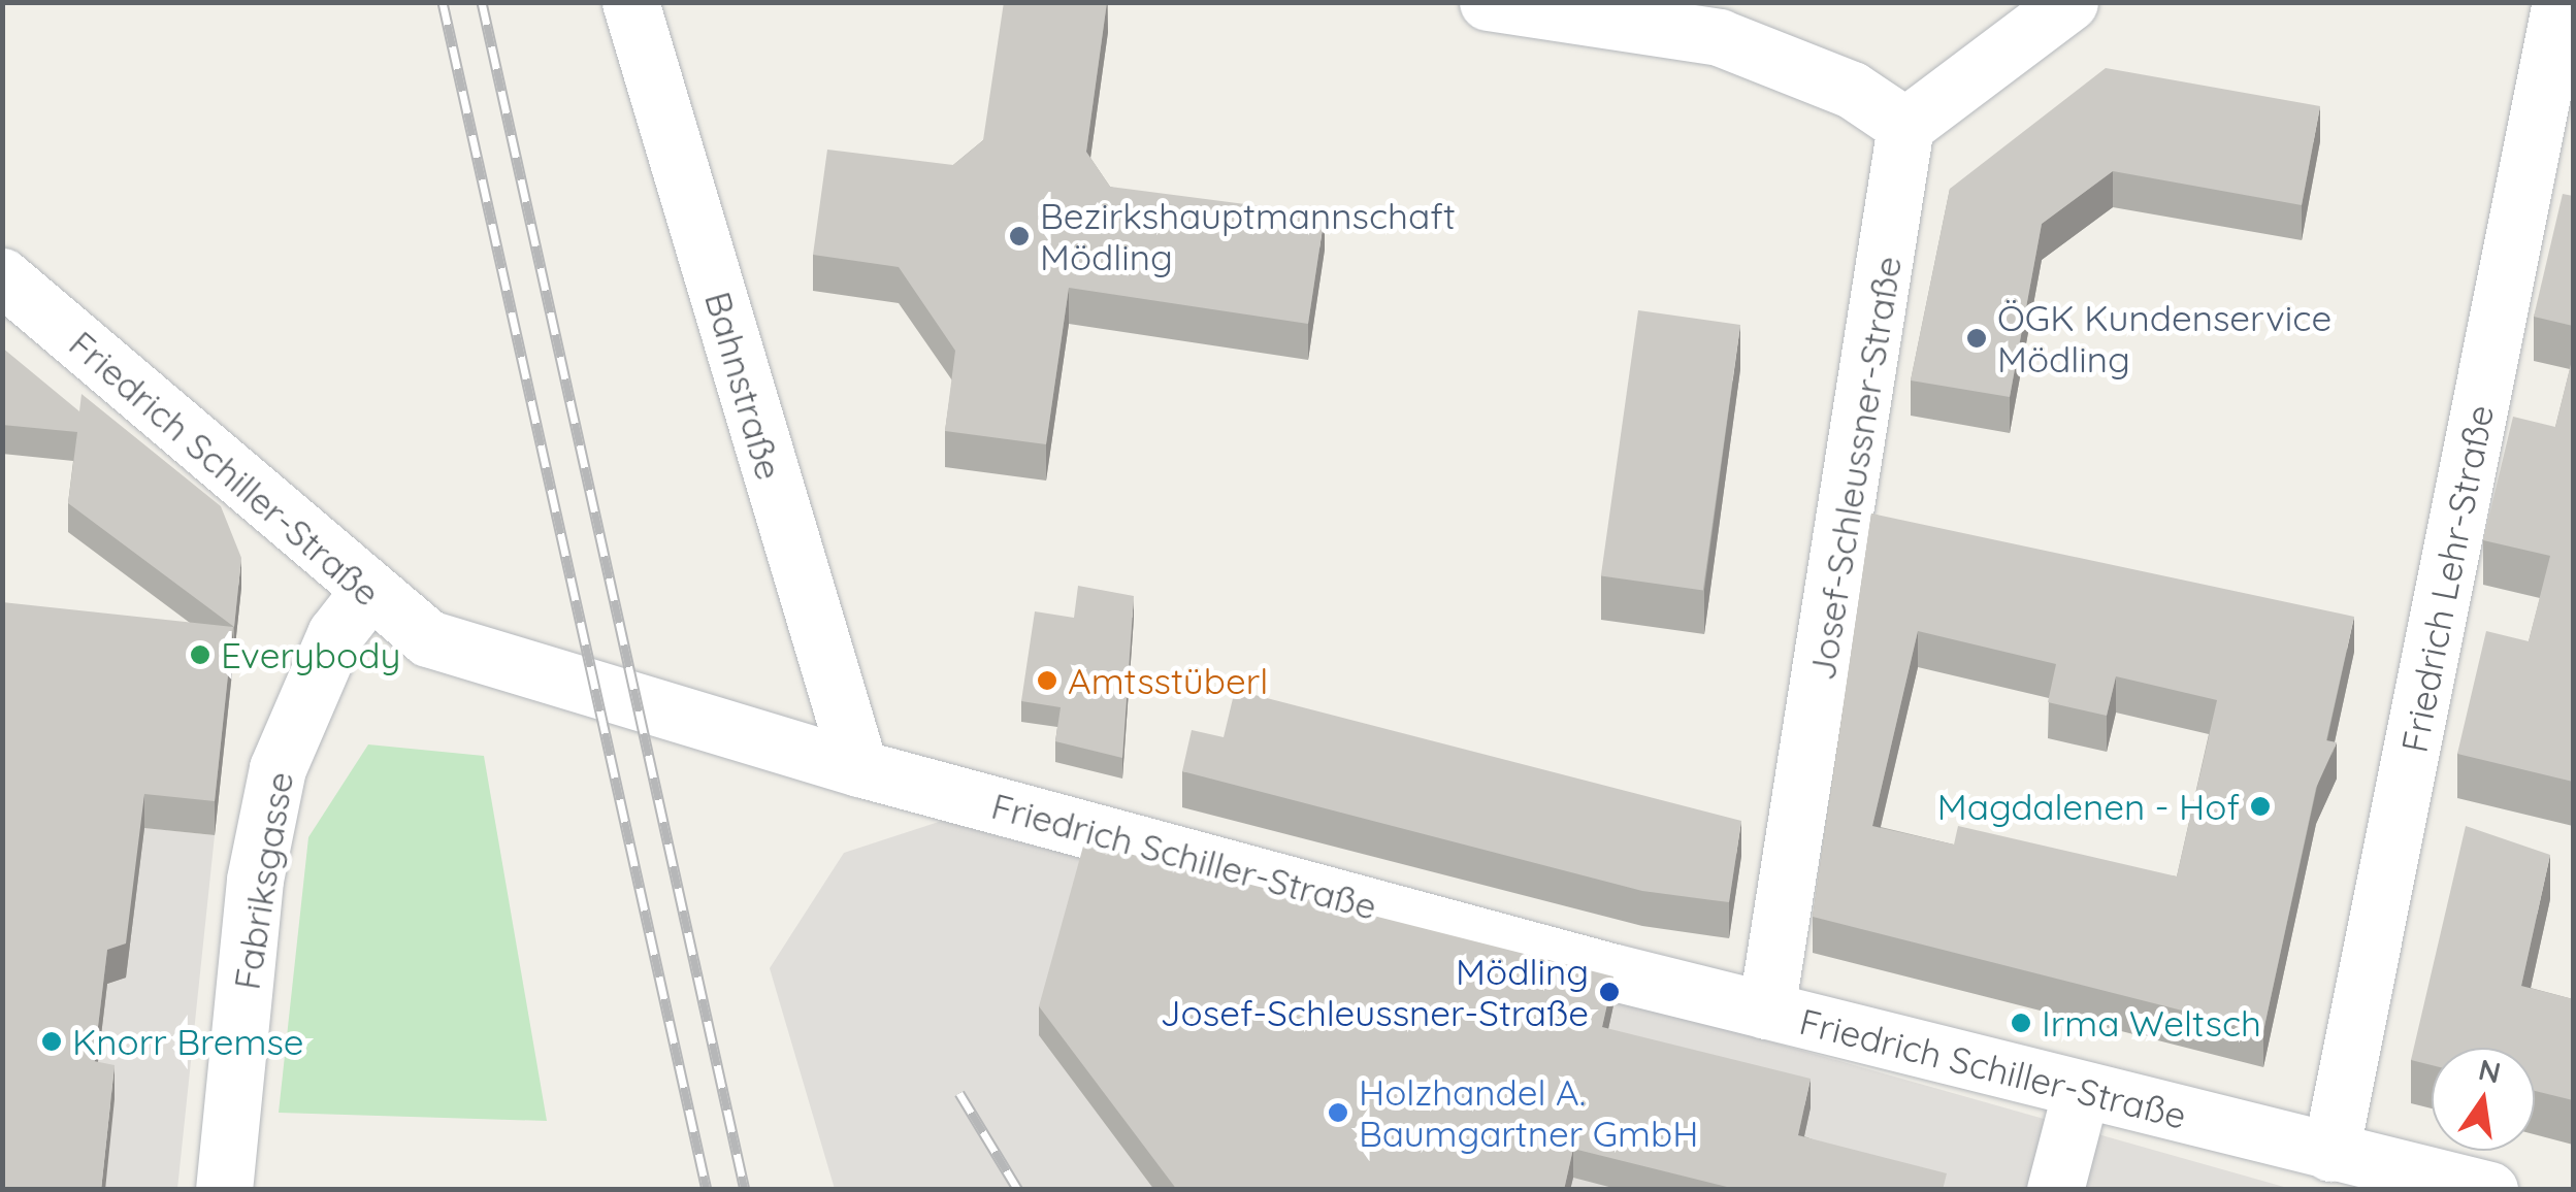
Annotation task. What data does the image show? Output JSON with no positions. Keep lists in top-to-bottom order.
{
  "streets": {
    "street": [
      "Bahnstraße",
      "Friedrich Schiller-Straße",
      "Josef-Schleussner-Straße",
      "Friedrich Lehr-Straße",
      "Fabriksgasse"
    ]
  },
  "crossings": [
    ["Bahnstraße", "Friedrich Schiller-Straße"],
    ["Friedrich Schiller-Straße", "Josef-Schleussner-Straße"],
    ["Friedrich Schiller-Straße", "Friedrich Lehr-Straße"],
    ["Friedrich Schiller-Straße", "Fabriksgasse"]
  ],
  "places": [
    "Bezirkshauptmannschaft Mödling",
    "ÖGK Kundenservice Mödling",
    "Everybody",
    "Amtsstüberl",
    "Magdalenen - Hof",
    "Mödling Josef-Schleussner-Straße",
    "Irma Weltsch",
    "Knorr Bremse",
    "Holzhandel A. Baumgartner GmbH"
  ],
  "north": "top"
}
